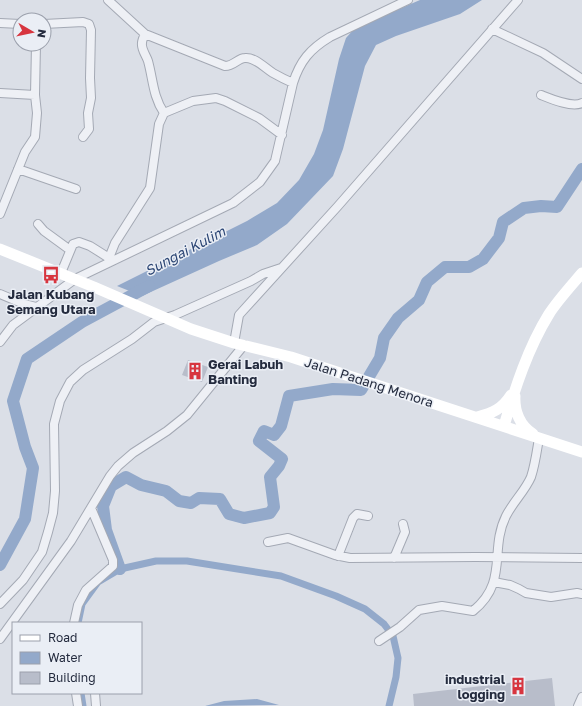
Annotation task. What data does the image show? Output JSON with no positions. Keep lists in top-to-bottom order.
{
  "streets": {
    "main road": ["Jalan Padang Menora"]
  },
  "water": ["Sungai Kulim"],
  "places": {
    "bus stop": ["Jalan Kubang Semang Utara"],
    "building": ["Gerai Labuh Banting", "industrial logging"]
  },
  "legend": ["Road", "Water", "Building"],
  "north": "right"
}
